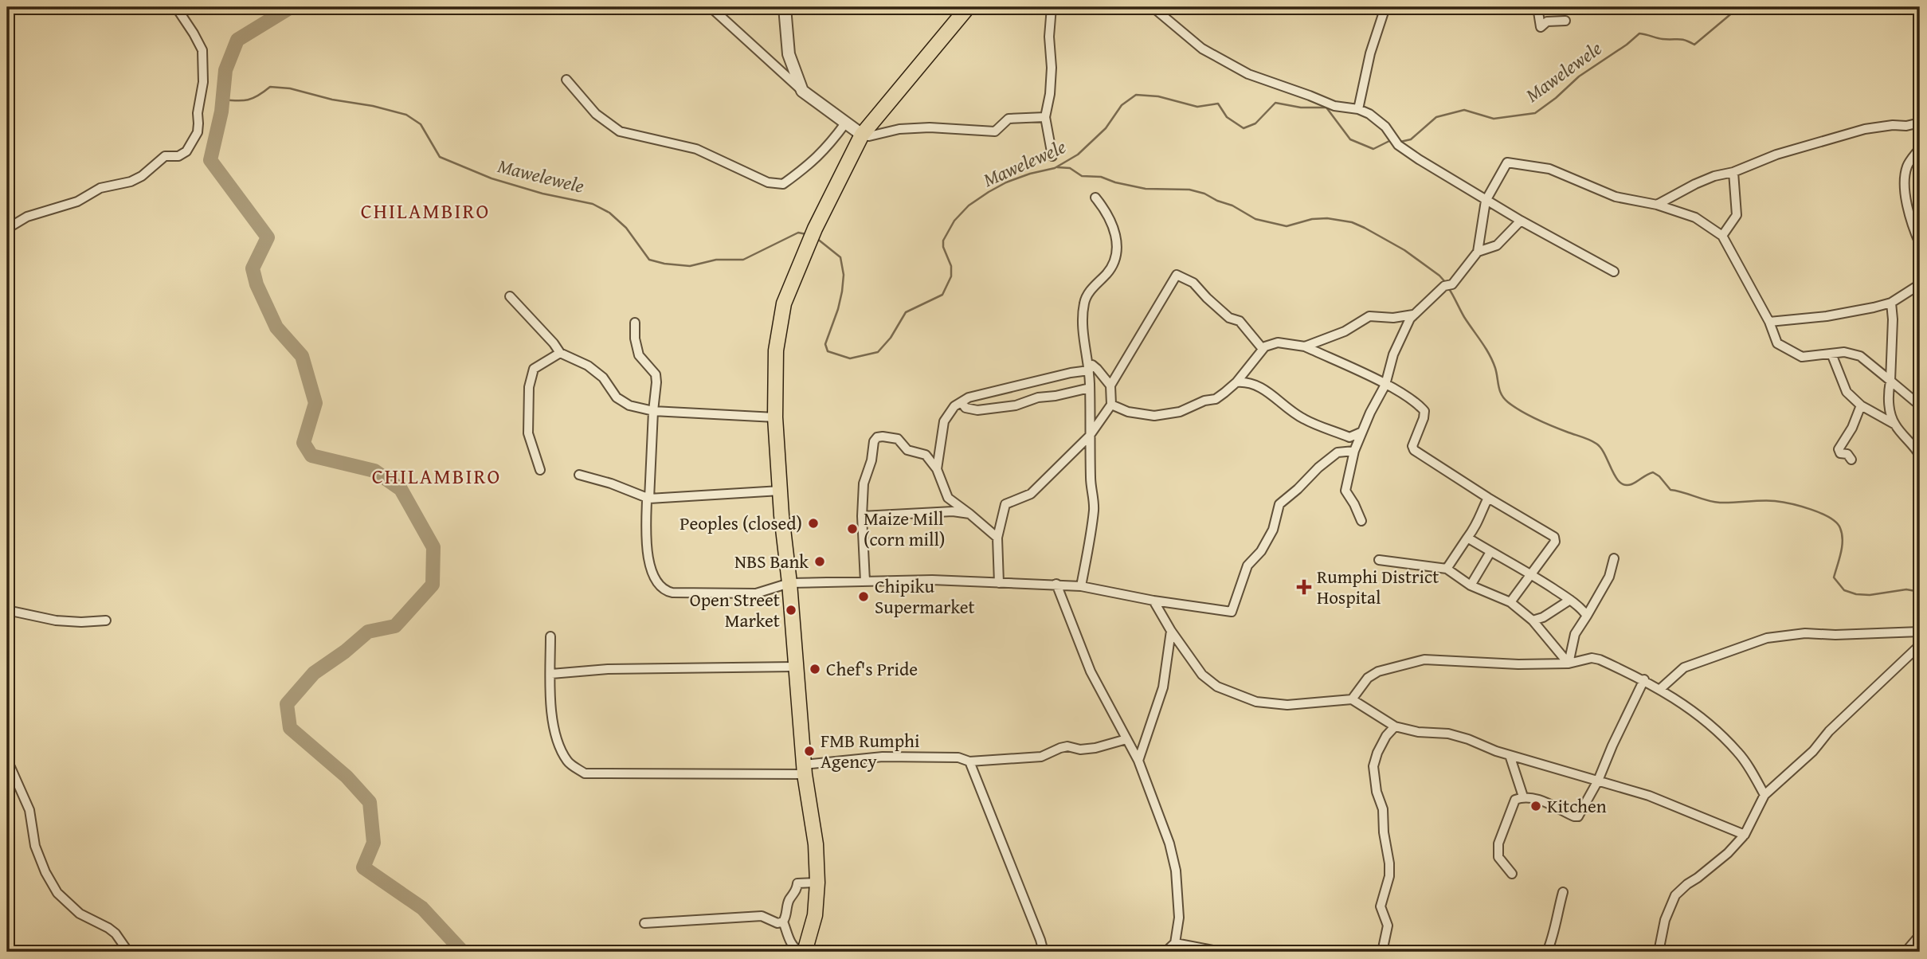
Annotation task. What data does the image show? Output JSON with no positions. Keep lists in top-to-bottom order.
{
  "districts": ["CHILAMBIRO", "CHILAMBIRO"],
  "water": ["Mawelewele"],
  "places": {
    "other": [
      "Peoples (closed)",
      "Maize Mill (corn mill)",
      "NBS Bank",
      "Chipiku Supermarket",
      "Open Street Market",
      "Chef's Pride",
      "FMB Rumphi Agency",
      "Kitchen"
    ],
    "health": ["Rumphi District Hospital"]
  }
}
